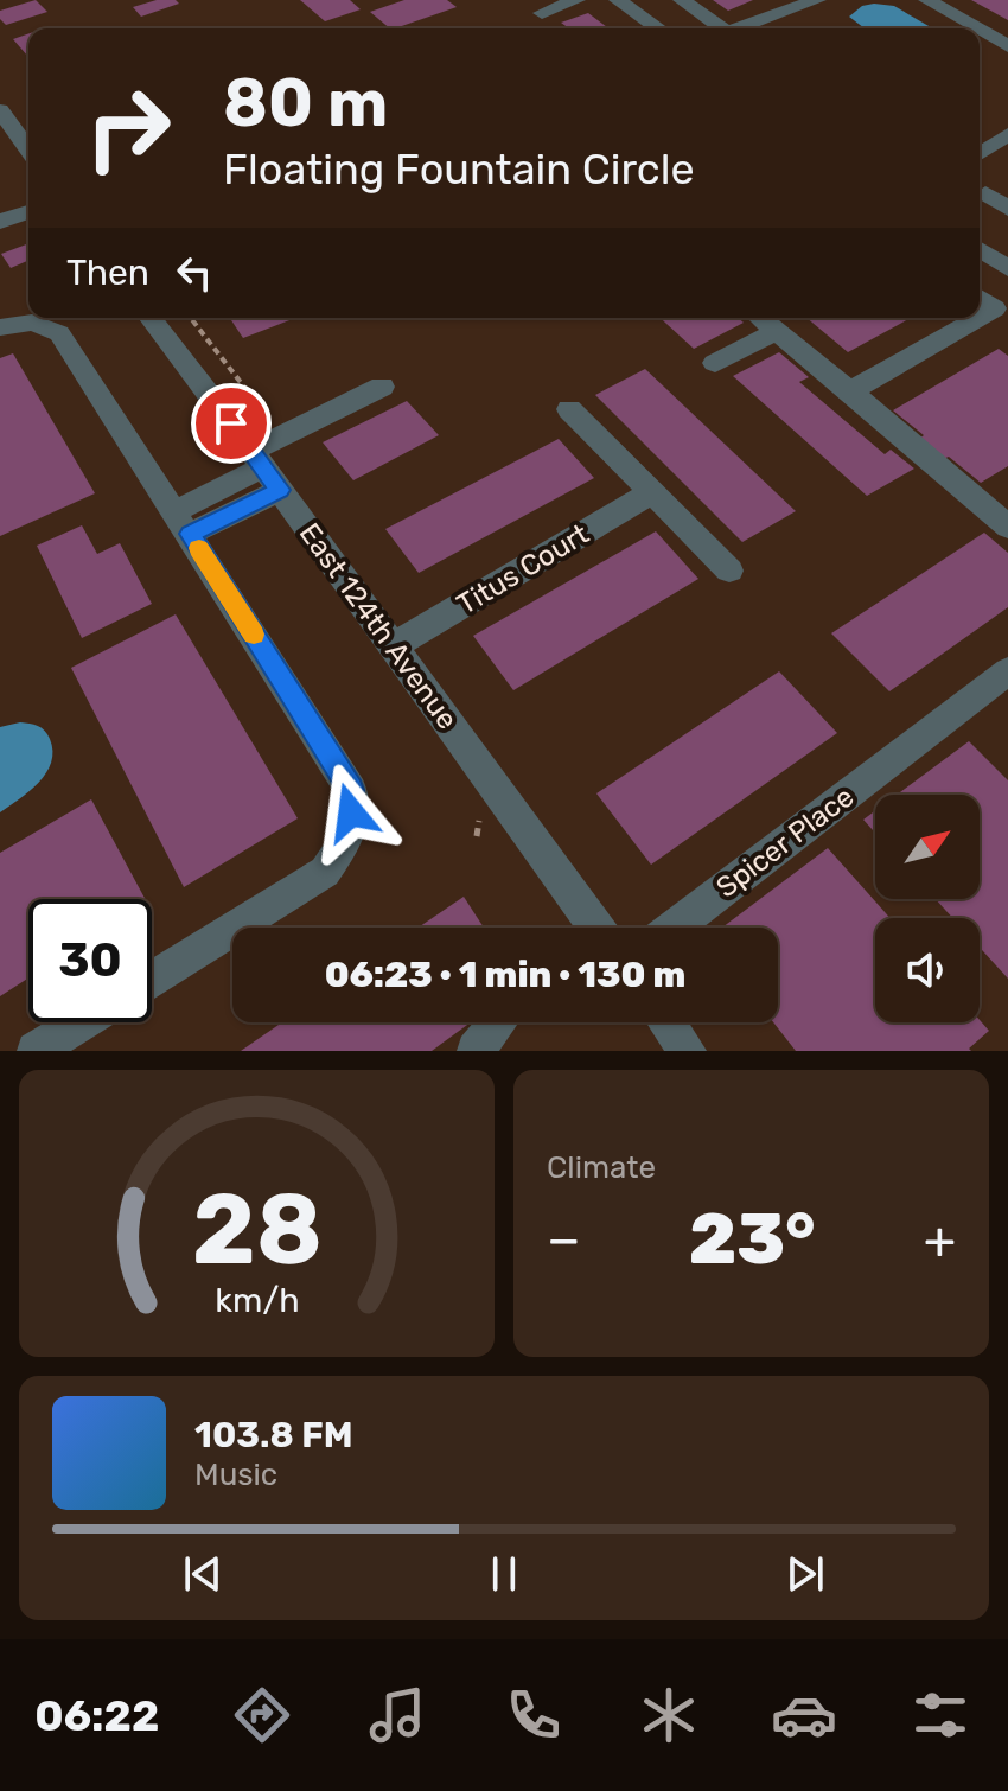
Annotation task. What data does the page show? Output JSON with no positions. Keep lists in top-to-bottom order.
{
  "streets": {
    "street": ["Titus Court", "East 124th Avenue", "Spicer Place"]
  },
  "crossings": [
    ["Titus Court", "East 124th Avenue"]
  ],
  "north": "top right",
  "page": {
    "turn": ["80 m", "Floating Fountain Circle"],
    "then": "Then",
    "limit": "30",
    "trip": "06:23 · 1 min · 130 m",
    "tile": "Climate",
    "heat": ["−", "23°", "+"],
    "song": ["103.8 FM", "Music"],
    "tabs": "06:22",
    "gauge": ["28", "km/h"]
  }
}
